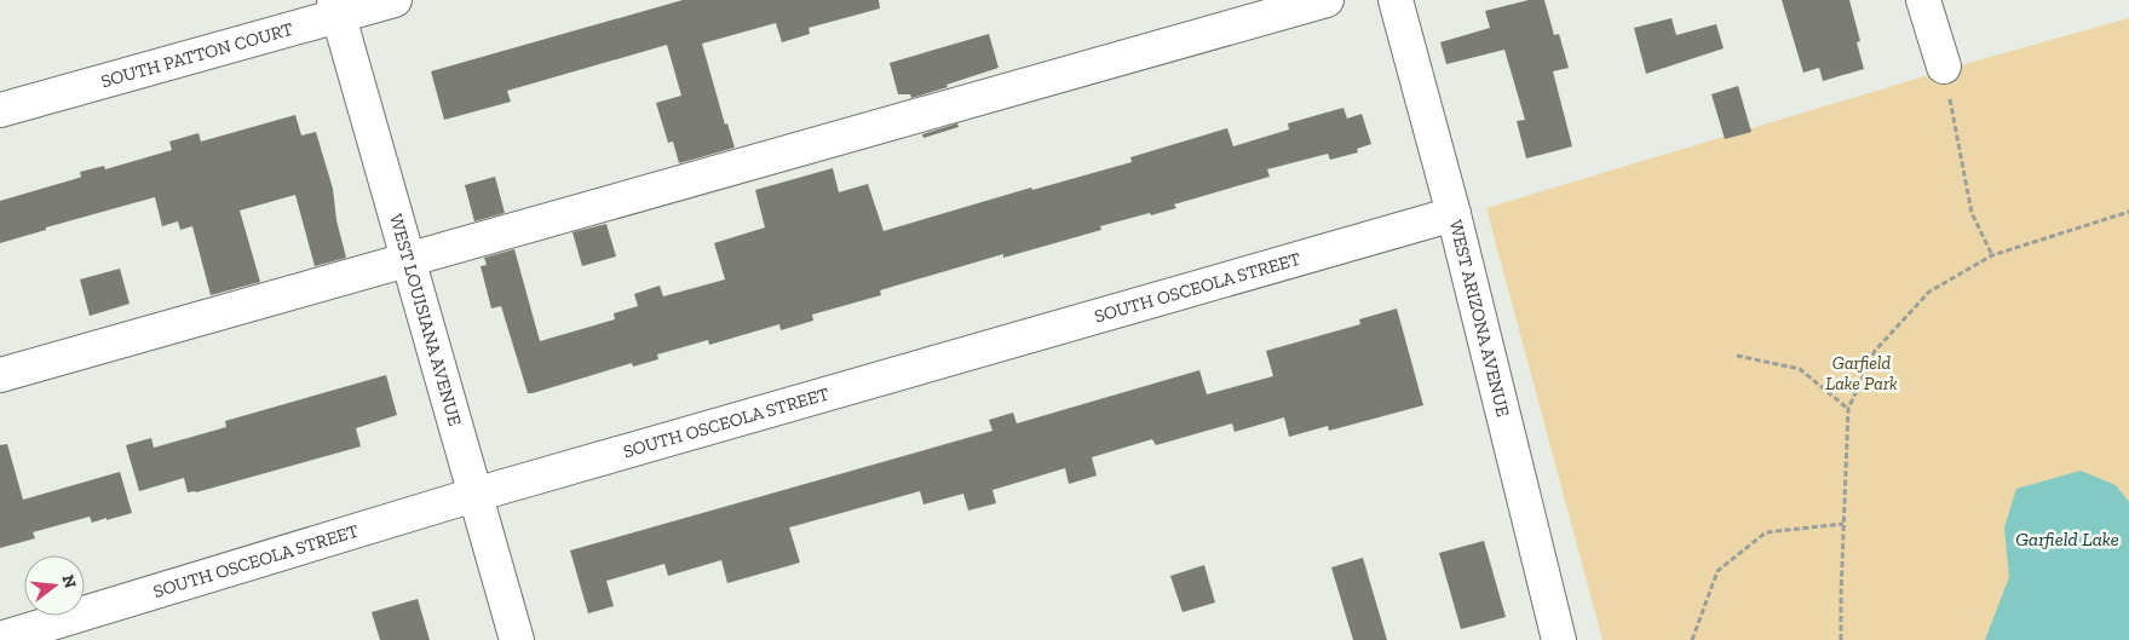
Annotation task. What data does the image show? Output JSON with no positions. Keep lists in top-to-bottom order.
{
  "streets": {
    "street": [
      "SOUTH PATTON COURT",
      "SOUTH OSCEOLA STREET",
      "WEST ARIZONA AVENUE",
      "WEST LOUISIANA AVENUE"
    ]
  },
  "crossings": [
    ["SOUTH PATTON COURT", "WEST LOUISIANA AVENUE"],
    ["SOUTH OSCEOLA STREET", "WEST ARIZONA AVENUE"],
    ["SOUTH OSCEOLA STREET", "WEST LOUISIANA AVENUE"]
  ],
  "water": ["Garfield Lake"],
  "parks": ["Garfield Lake Park"],
  "north": "right"
}
